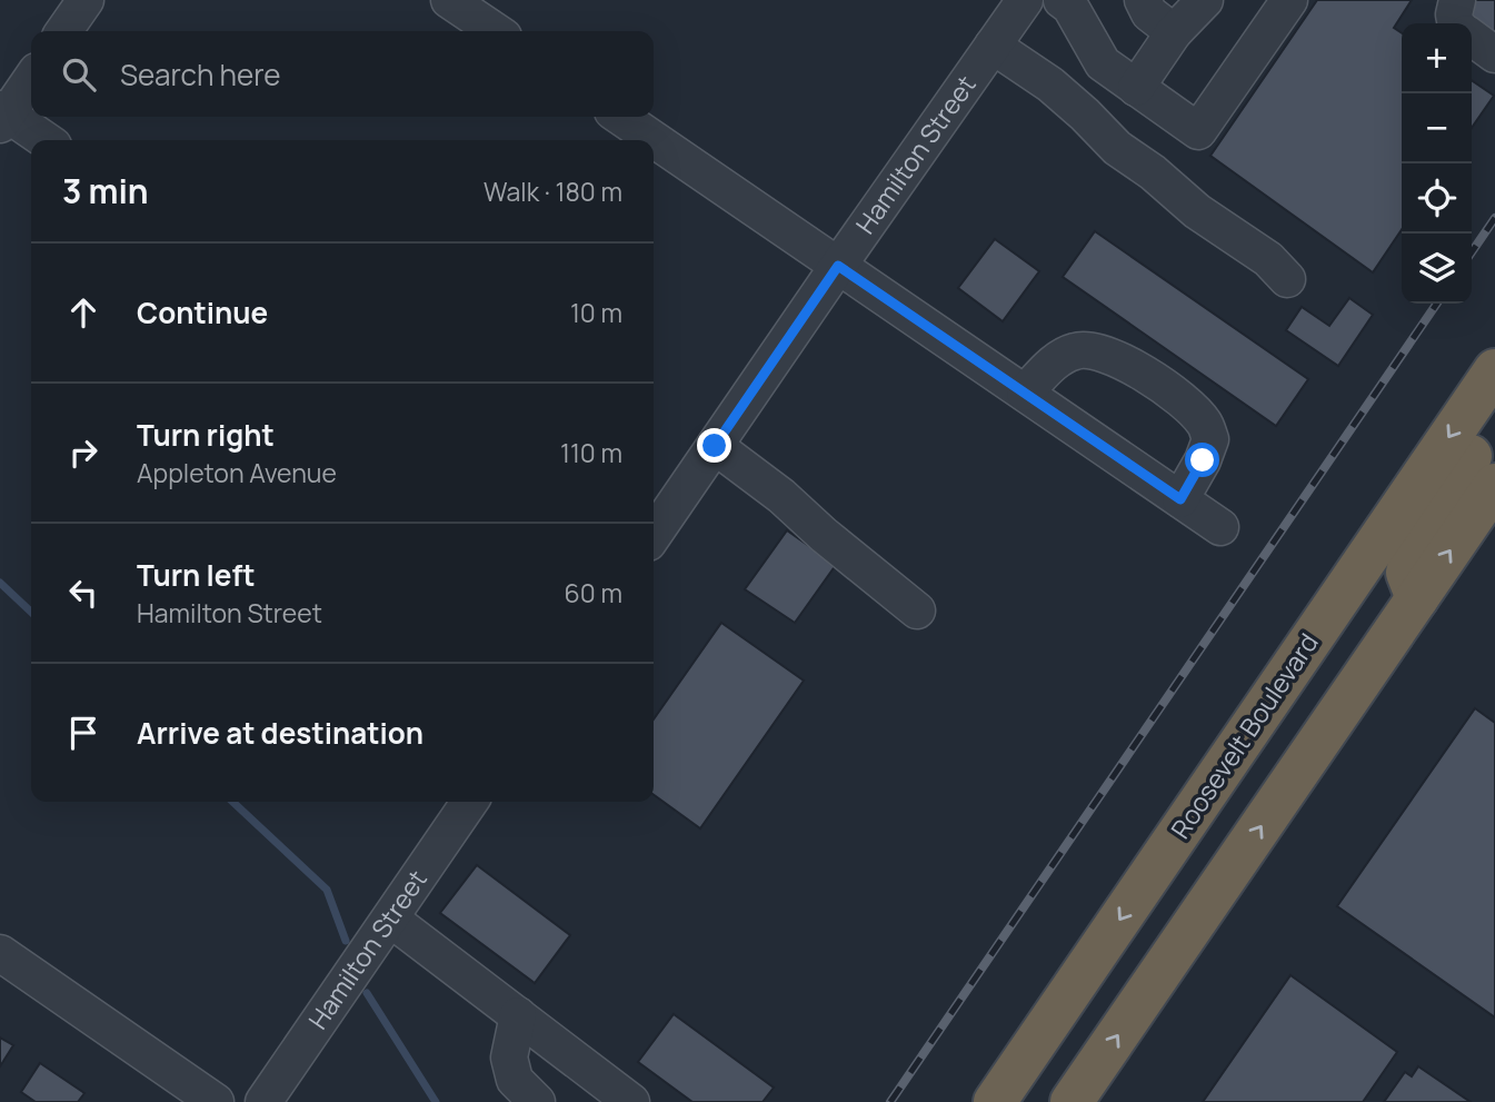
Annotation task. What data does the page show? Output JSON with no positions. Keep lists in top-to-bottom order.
{
  "streets": {
    "highway": ["Roosevelt Boulevard"],
    "street": ["Hamilton Street"]
  },
  "page": {
    "map_buttons": ["+", "−"],
    "search": "Search here",
    "heading": ["3 min", "Walk · 180 m"],
    "list": [
      ["Continue", "10 m"],
      ["Turn right", "Appleton Avenue", "110 m"],
      ["Turn left", "Hamilton Street", "60 m"],
      "Arrive at destination"
    ]
  }
}
